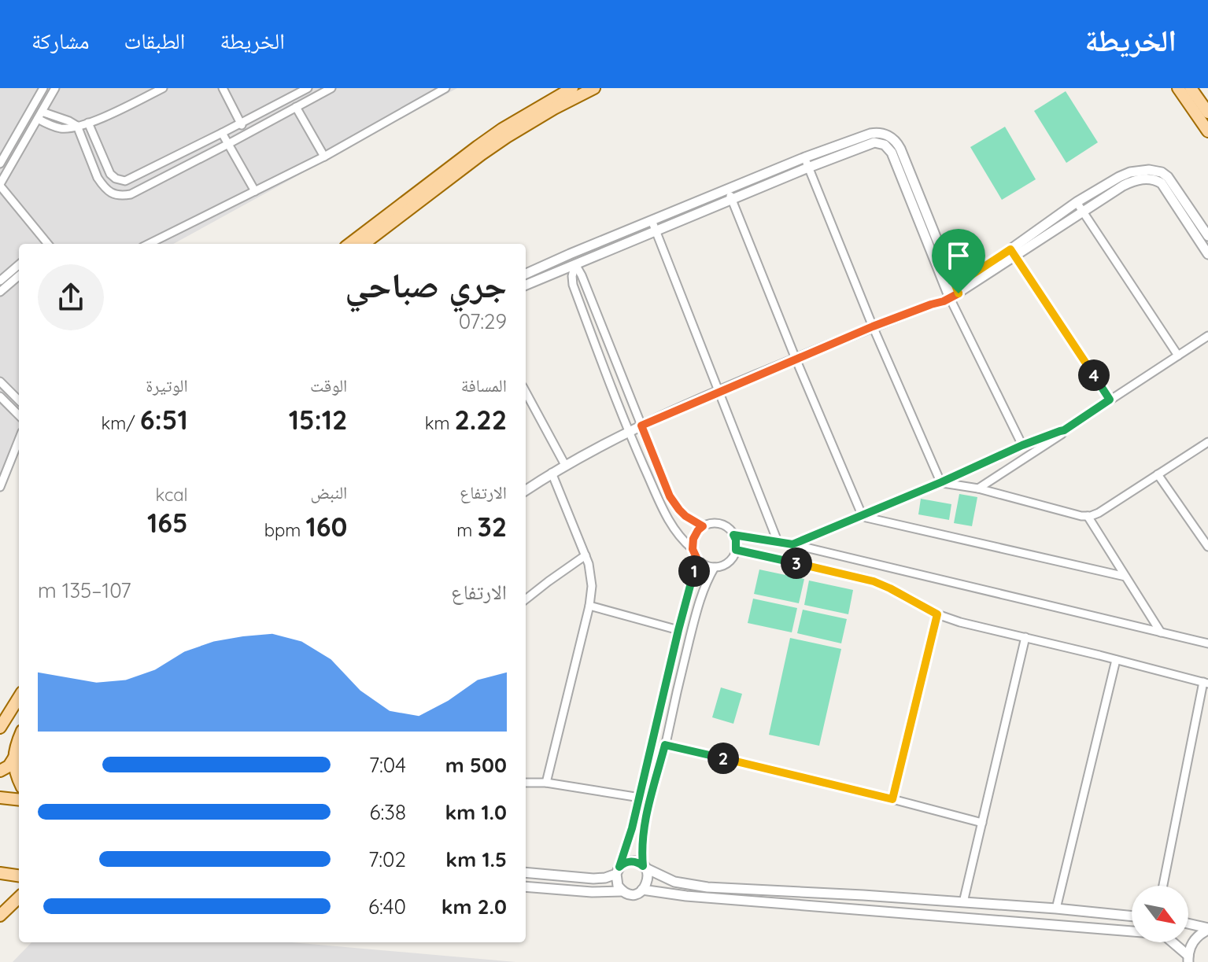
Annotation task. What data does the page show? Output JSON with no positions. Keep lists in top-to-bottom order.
{
  "north": "bottom right",
  "page": {
    "header": "الخريطة",
    "nav": ["الخريطة", "الطبقات", "مشاركة"],
    "heading": ["جري صباحي", "07:29"],
    "stats": [
      ["المسافة", "2.22 km"],
      ["الوقت", "15:12"],
      ["الوتيرة", "6:51 /km"],
      ["الارتفاع", "32 m"],
      ["النبض", "160 bpm"],
      ["kcal", "165"]
    ],
    "pins": [
      "4",
      "3",
      "1",
      "2"
    ],
    "chart": ["الارتفاع", "107–135 m"],
    "list": [
      {
        "name": "500 m",
        "note": "7:04"
      },
      {
        "name": "1.0 km",
        "note": "6:38"
      },
      {
        "name": "1.5 km",
        "note": "7:02"
      },
      {
        "name": "2.0 km",
        "note": "6:40"
      }
    ]
  }
}
